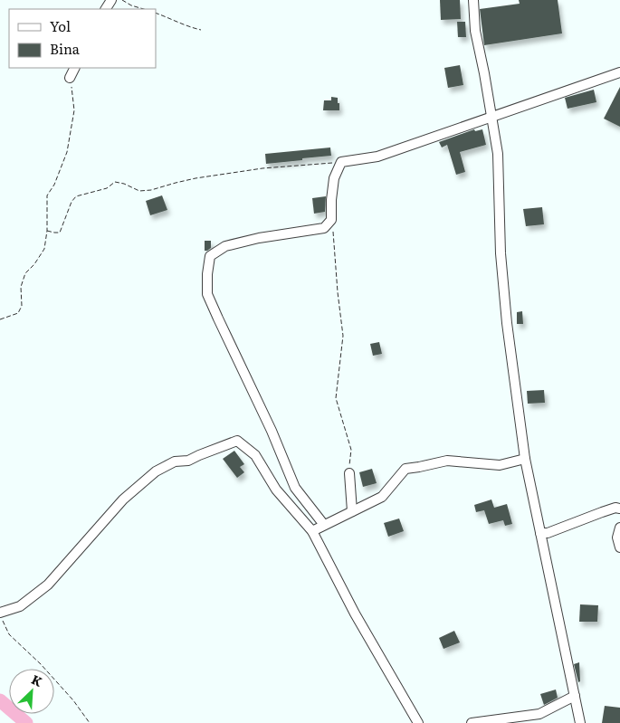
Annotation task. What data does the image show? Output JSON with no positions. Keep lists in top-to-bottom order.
{
  "legend": ["Yol", "Bina"],
  "north": "top right"
}
